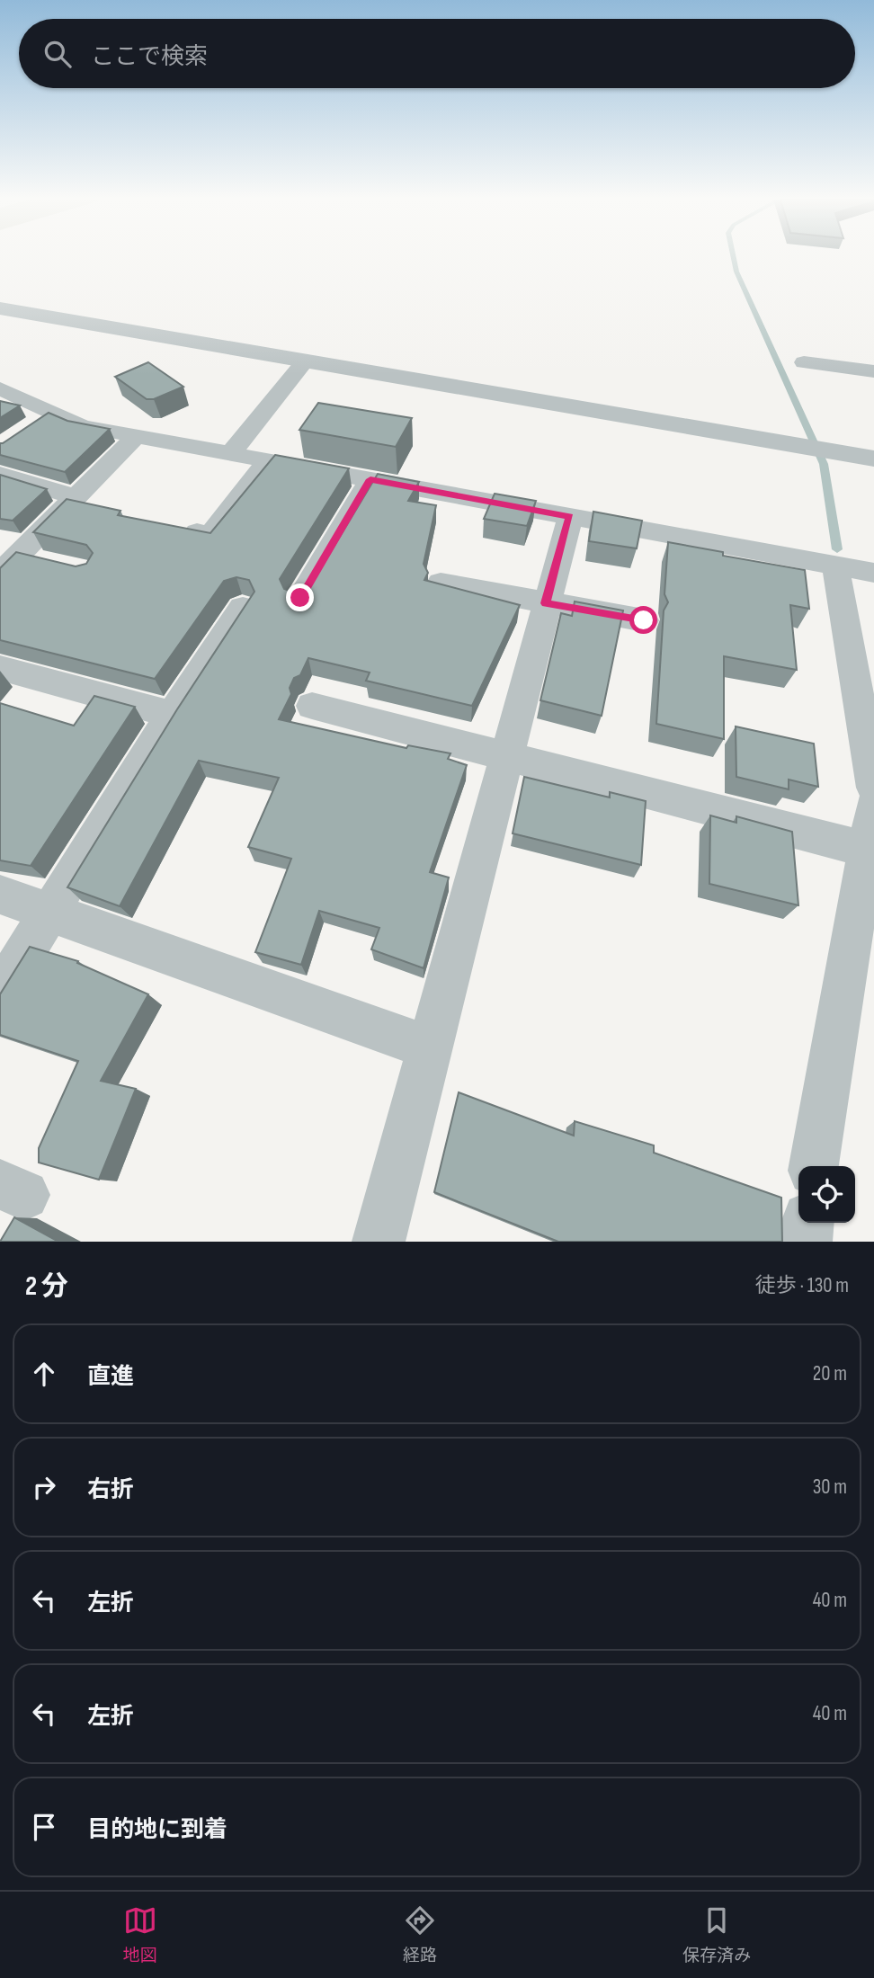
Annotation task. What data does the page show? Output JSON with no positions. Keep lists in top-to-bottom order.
{
  "page": {
    "search": "ここで検索",
    "heading": ["2 分", "徒歩 · 130 m"],
    "list": [
      ["直進", "20 m"],
      ["右折", "30 m"],
      ["左折", "40 m"],
      ["左折", "40 m"],
      "目的地に到着"
    ],
    "nav": ["地図", "経路", "保存済み"]
  }
}
